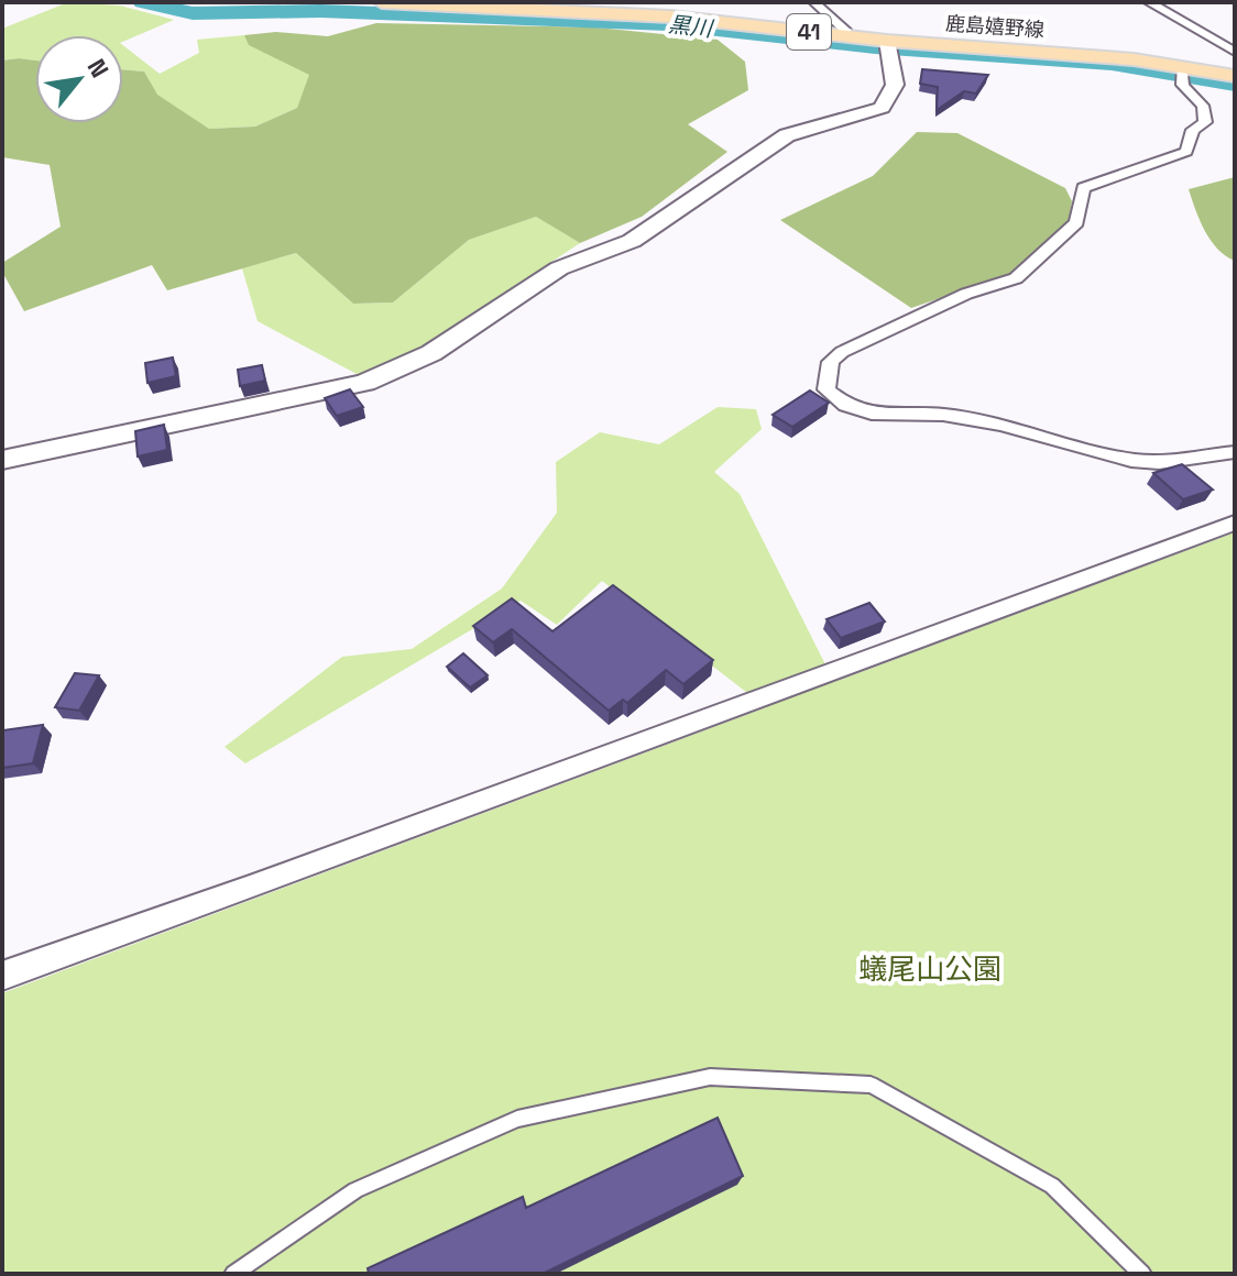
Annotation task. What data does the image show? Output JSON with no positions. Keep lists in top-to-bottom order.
{
  "streets": {
    "main road": ["鹿島嬉野線", "41"]
  },
  "water": ["黒川"],
  "parks": ["蟻尾山公園"],
  "north": "top right"
}
